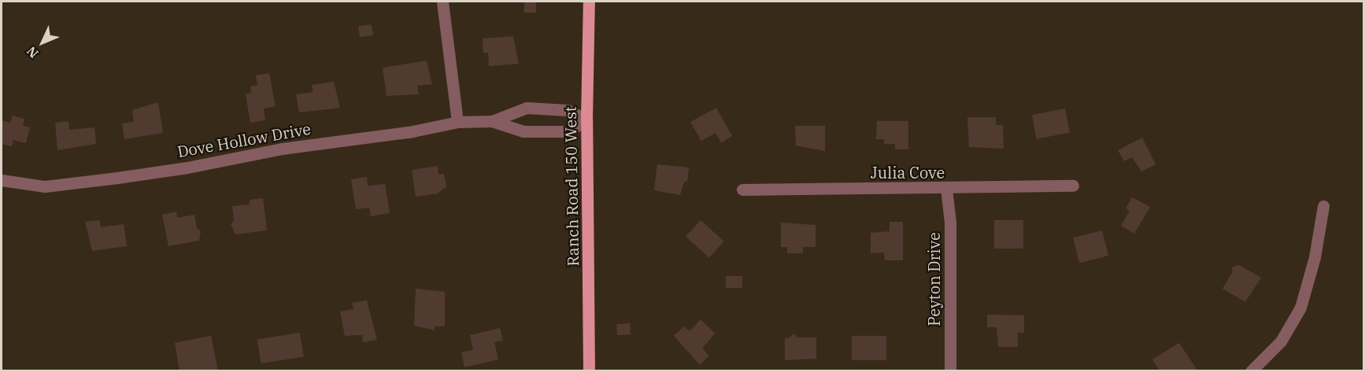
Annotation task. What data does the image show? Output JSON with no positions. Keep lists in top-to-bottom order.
{
  "streets": {
    "main road": ["Ranch Road 150 West"],
    "street": ["Dove Hollow Drive", "Julia Cove", "Peyton Drive"]
  },
  "crossings": [
    ["Dove Hollow Drive", "Ranch Road 150 West"],
    ["Julia Cove", "Peyton Drive"]
  ],
  "north": "bottom left"
}
